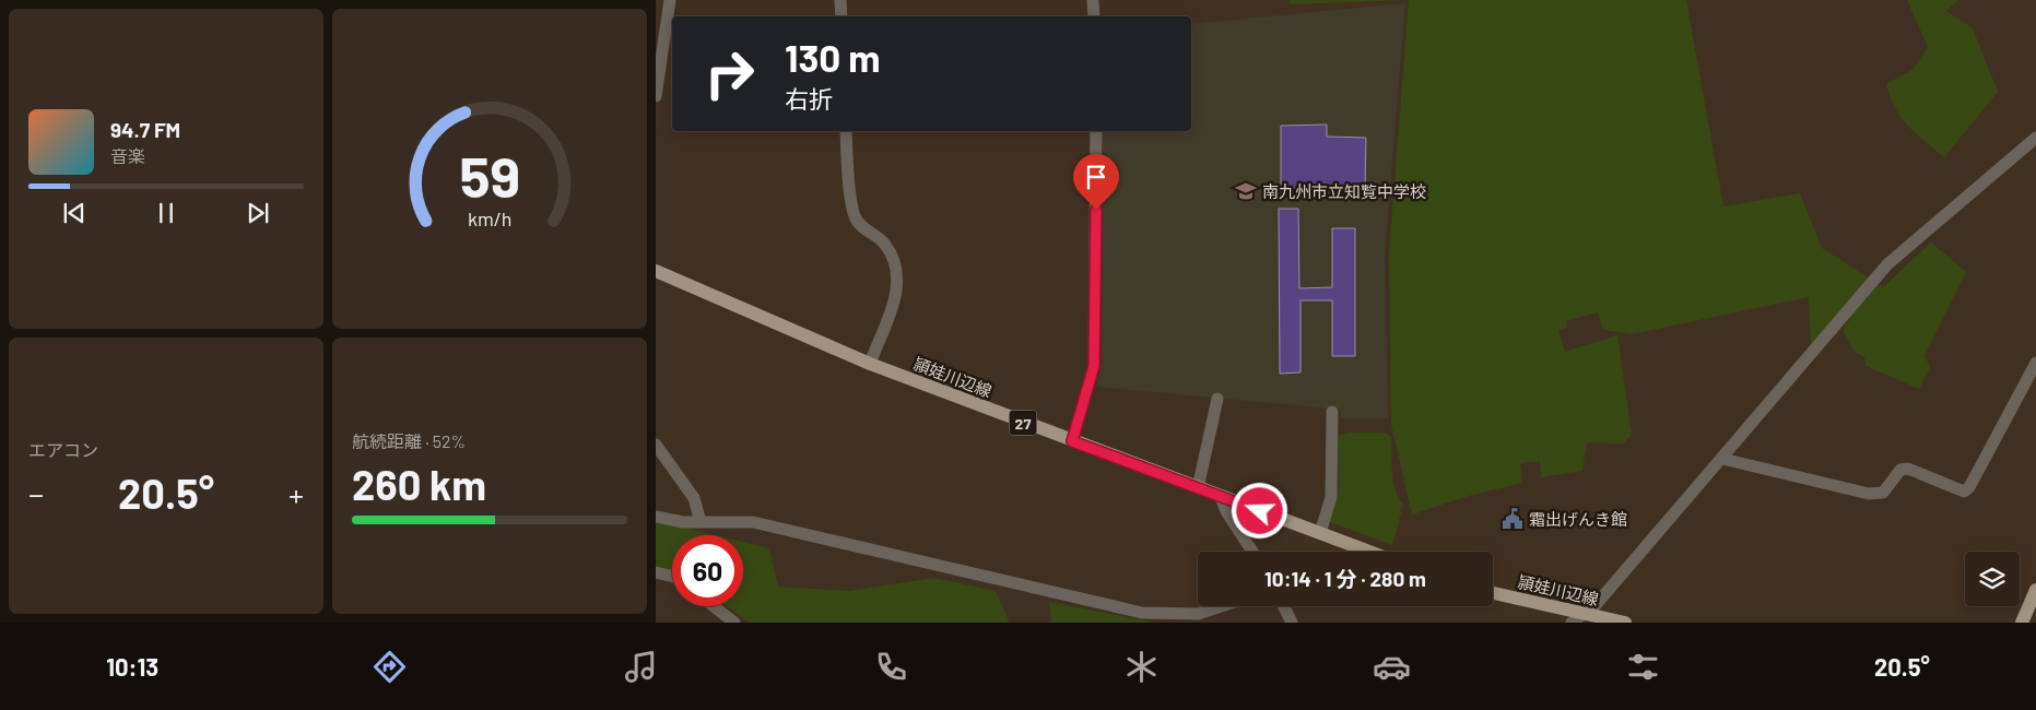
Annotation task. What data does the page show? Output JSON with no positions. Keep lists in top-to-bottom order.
{
  "streets": {
    "main road": ["頴娃川辺線", "27"]
  },
  "places": {
    "school or university": ["南九州市立知覧中学校"],
    "public building": ["霜出げんき館"]
  },
  "page": {
    "turn": ["130 m", "右折"],
    "song": ["94.7 FM", "音楽"],
    "tile": [
      "エアコン",
      ["航続距離 · 52%", "260 km"]
    ],
    "heat": ["−", "20.5°", "+"],
    "limit": "60",
    "trip": "10:14 · 1 分 · 280 m",
    "tabs": ["10:13", "20.5°"],
    "gauge": ["59", "km/h"]
  }
}
